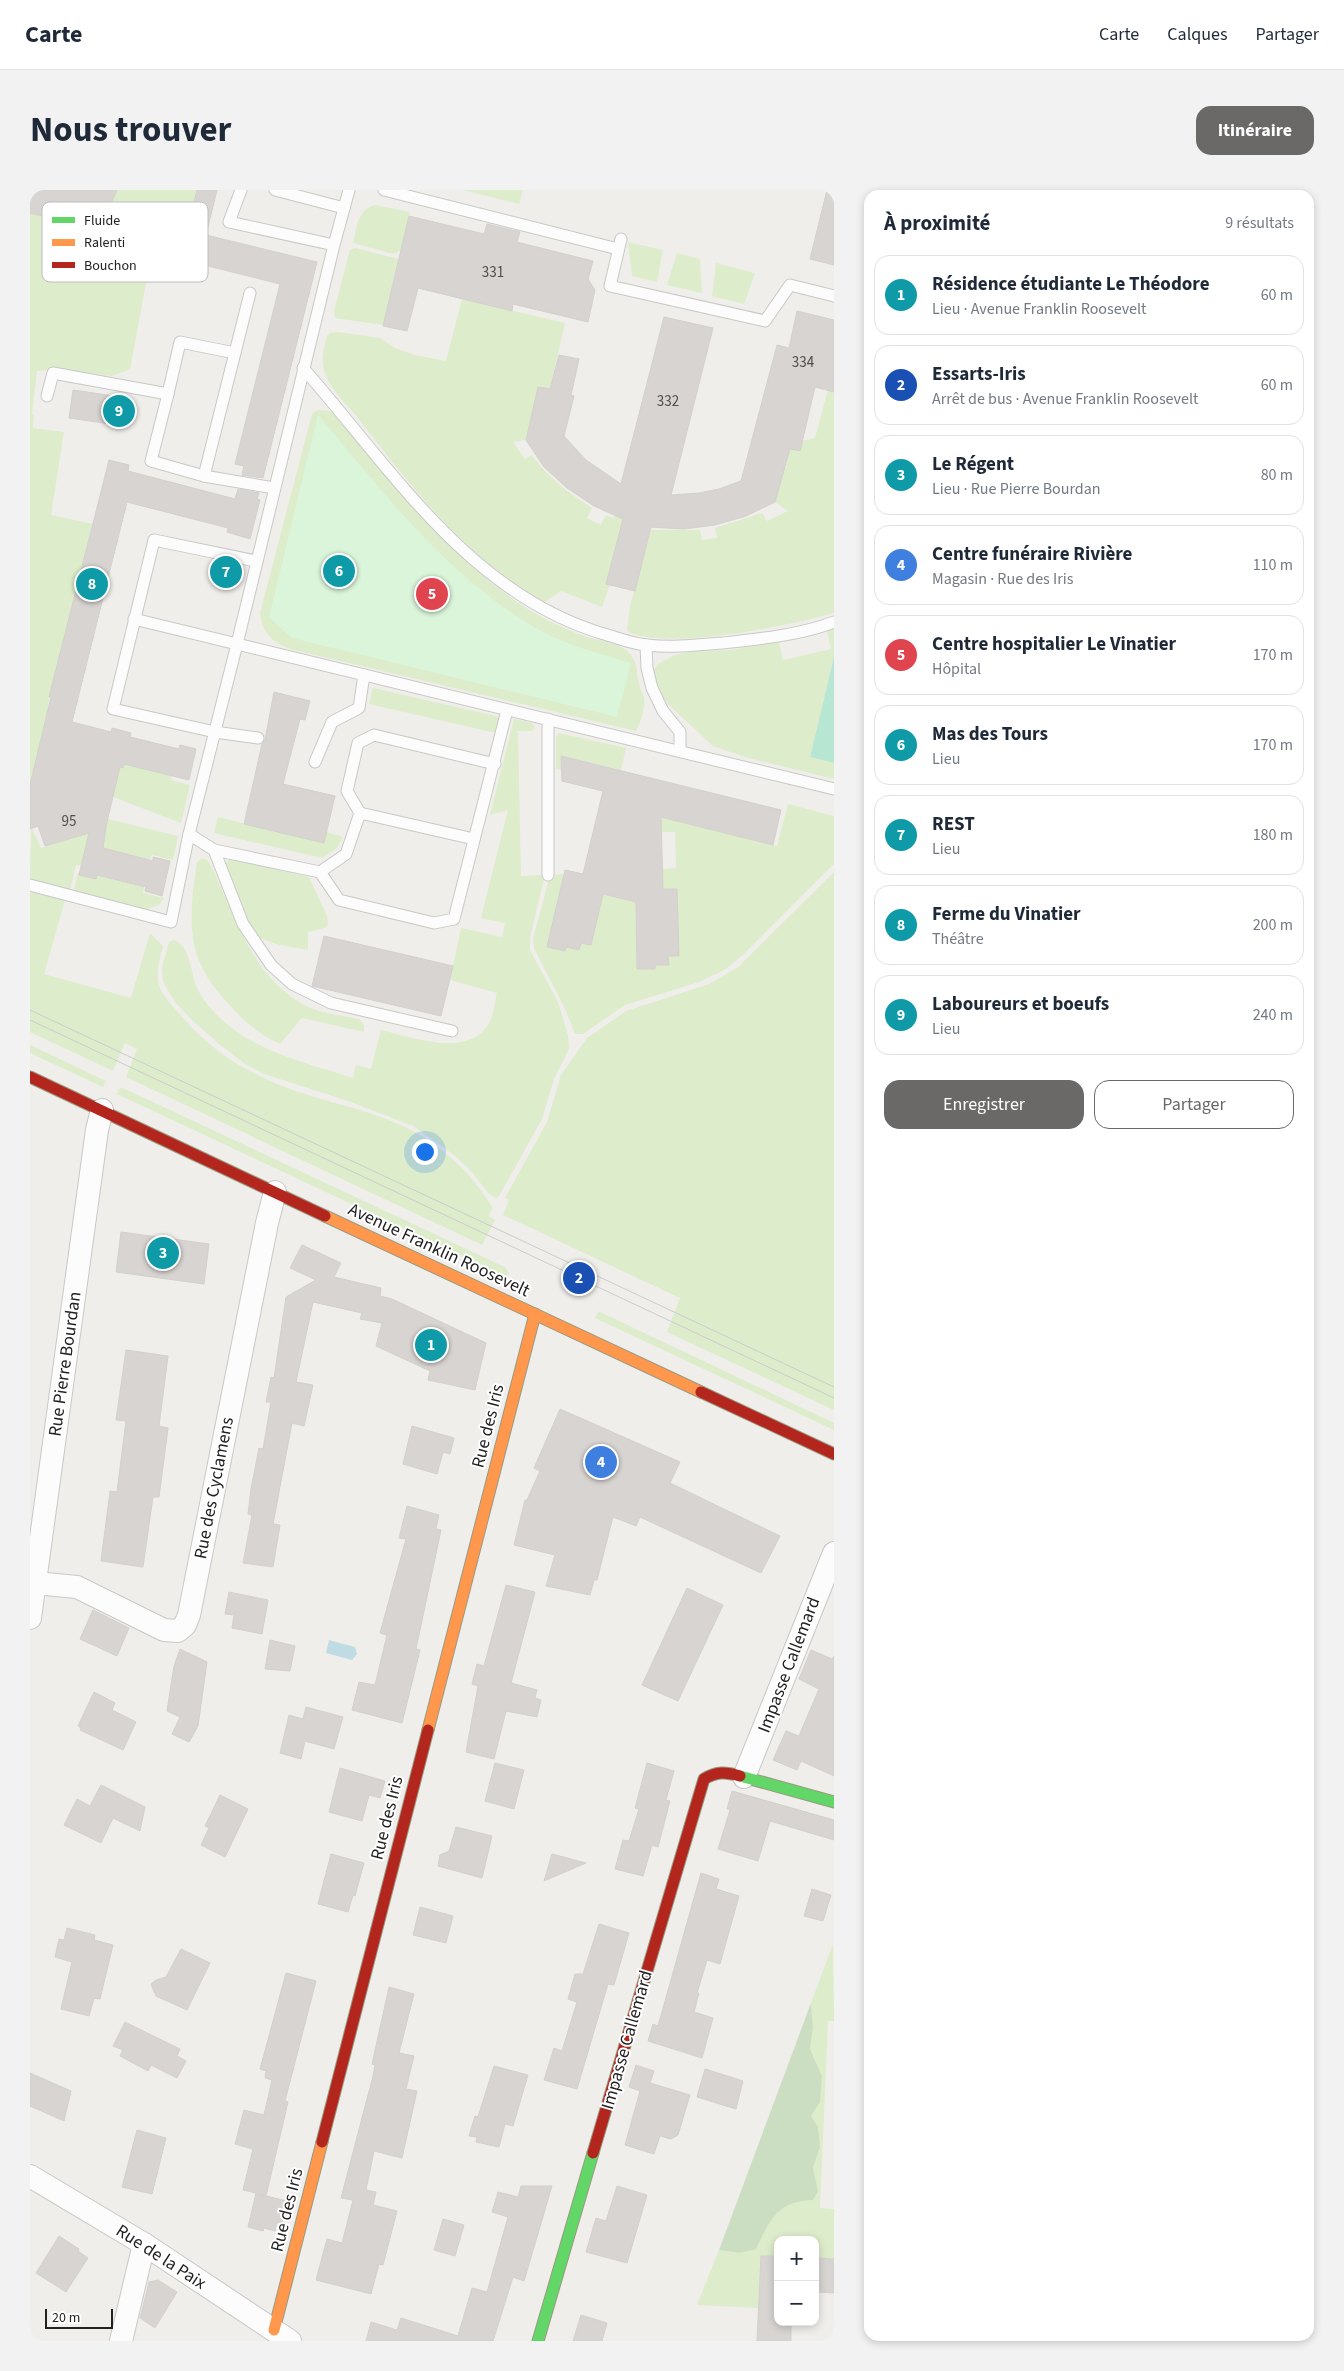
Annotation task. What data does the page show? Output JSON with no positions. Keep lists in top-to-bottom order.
{
  "streets": {
    "street": [
      "Avenue Franklin Roosevelt",
      "Rue Pierre Bourdan",
      "Rue des Iris",
      "Rue des Cyclamens",
      "Impasse Callemard",
      "Rue de la Paix"
    ]
  },
  "crossings": [
    ["Avenue Franklin Roosevelt", "Rue Pierre Bourdan"],
    ["Avenue Franklin Roosevelt", "Rue des Iris"],
    ["Avenue Franklin Roosevelt", "Rue des Cyclamens"],
    ["Rue Pierre Bourdan", "Rue des Cyclamens"],
    ["Rue des Iris", "Rue de la Paix"]
  ],
  "house_numbers": [
    "331",
    "334",
    "332",
    "95"
  ],
  "legend": ["Fluide", "Ralenti", "Bouchon"],
  "scale_bar": "20 m",
  "page": {
    "header": "Carte",
    "nav": ["Carte", "Calques", "Partager"],
    "title": "Nous trouver",
    "buttons": [
      "Itinéraire",
      ["Enregistrer", "Partager"]
    ],
    "heading": ["À proximité", "9 résultats"],
    "list": [
      {
        "mark": "1",
        "name": "Résidence étudiante Le Théodore",
        "note": "Lieu · Avenue Franklin Roosevelt",
        "value": "60 m"
      },
      {
        "mark": "2",
        "name": "Essarts-Iris",
        "note": "Arrêt de bus · Avenue Franklin Roosevelt",
        "value": "60 m"
      },
      {
        "mark": "3",
        "name": "Le Régent",
        "note": "Lieu · Rue Pierre Bourdan",
        "value": "80 m"
      },
      {
        "mark": "4",
        "name": "Centre funéraire Rivière",
        "note": "Magasin · Rue des Iris",
        "value": "110 m"
      },
      {
        "mark": "5",
        "name": "Centre hospitalier Le Vinatier",
        "note": "Hôpital",
        "value": "170 m"
      },
      {
        "mark": "6",
        "name": "Mas des Tours",
        "note": "Lieu",
        "value": "170 m"
      },
      {
        "mark": "7",
        "name": "REST",
        "note": "Lieu",
        "value": "180 m"
      },
      {
        "mark": "8",
        "name": "Ferme du Vinatier",
        "note": "Théâtre",
        "value": "200 m"
      },
      {
        "mark": "9",
        "name": "Laboureurs et boeufs",
        "note": "Lieu",
        "value": "240 m"
      }
    ],
    "pins": [
      "9",
      "6",
      "7",
      "8",
      "5",
      "3",
      "2",
      "1",
      "4"
    ],
    "map_buttons": ["+", "−"],
    "scale": "20 m"
  }
}
